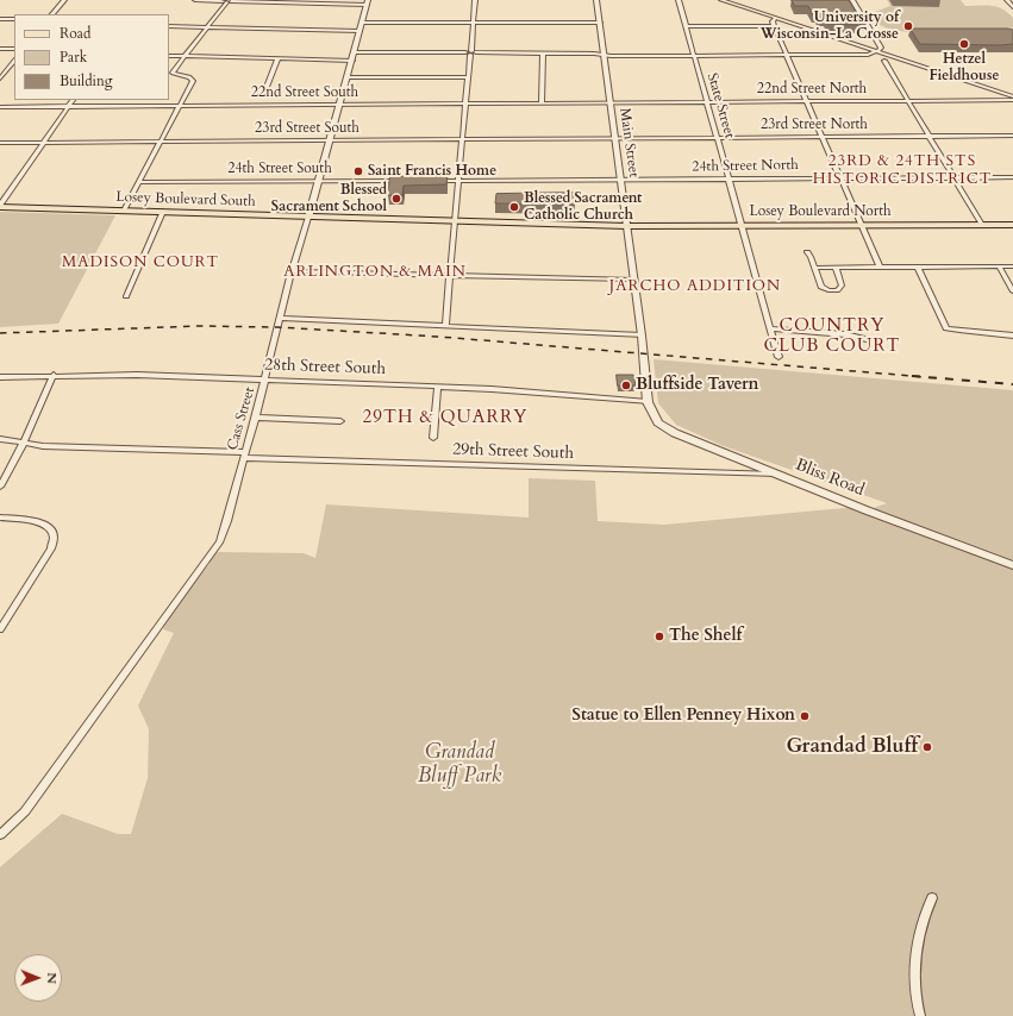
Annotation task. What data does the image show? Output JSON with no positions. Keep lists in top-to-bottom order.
{
  "streets": {
    "main road": ["Losey Boulevard South", "Losey Boulevard North"],
    "street": [
      "22nd Street North",
      "22nd Street South",
      "State Street",
      "23rd Street North",
      "23rd Street South",
      "Main Street",
      "24th Street North",
      "24th Street South",
      "28th Street South",
      "Cass Street",
      "29th Street South",
      "Bliss Road"
    ]
  },
  "crossings": [
    ["22nd Street North", "22nd Street South"],
    ["22nd Street North", "State Street"],
    ["22nd Street North", "Main Street"],
    ["22nd Street South", "Main Street"],
    ["22nd Street South", "Cass Street"],
    ["State Street", "23rd Street North"],
    ["State Street", "24th Street North"],
    ["State Street", "Losey Boulevard North"],
    ["23rd Street North", "23rd Street South"],
    ["23rd Street North", "Main Street"],
    ["23rd Street South", "Main Street"],
    ["23rd Street South", "Cass Street"],
    ["Main Street", "24th Street North"],
    ["Main Street", "Losey Boulevard South"],
    ["Main Street", "Losey Boulevard North"],
    ["Main Street", "28th Street South"],
    ["Main Street", "Bliss Road"],
    ["24th Street South", "Cass Street"],
    ["Losey Boulevard South", "Losey Boulevard North"],
    ["Losey Boulevard South", "Cass Street"],
    ["28th Street South", "Cass Street"],
    ["28th Street South", "Bliss Road"],
    ["Cass Street", "29th Street South"],
    ["29th Street South", "Bliss Road"]
  ],
  "districts": [
    "23RD & 24TH STS HISTORIC DISTRICT",
    "MADISON COURT",
    "ARLINGTON & MAIN",
    "JARCHO ADDITION",
    "COUNTRY CLUB COURT",
    "29TH & QUARRY"
  ],
  "parks": ["Grandad Bluff Park"],
  "places": [
    "University of Wisconsin-La Crosse",
    "Hetzel Fieldhouse",
    "Saint Francis Home",
    "Blessed Sacrament School",
    "Blessed Sacrament Catholic Church",
    "Bluffside Tavern",
    "The Shelf",
    "Statue to Ellen Penney Hixon",
    "Grandad Bluff"
  ],
  "legend": ["Road", "Park", "Building"],
  "north": "right"
}
